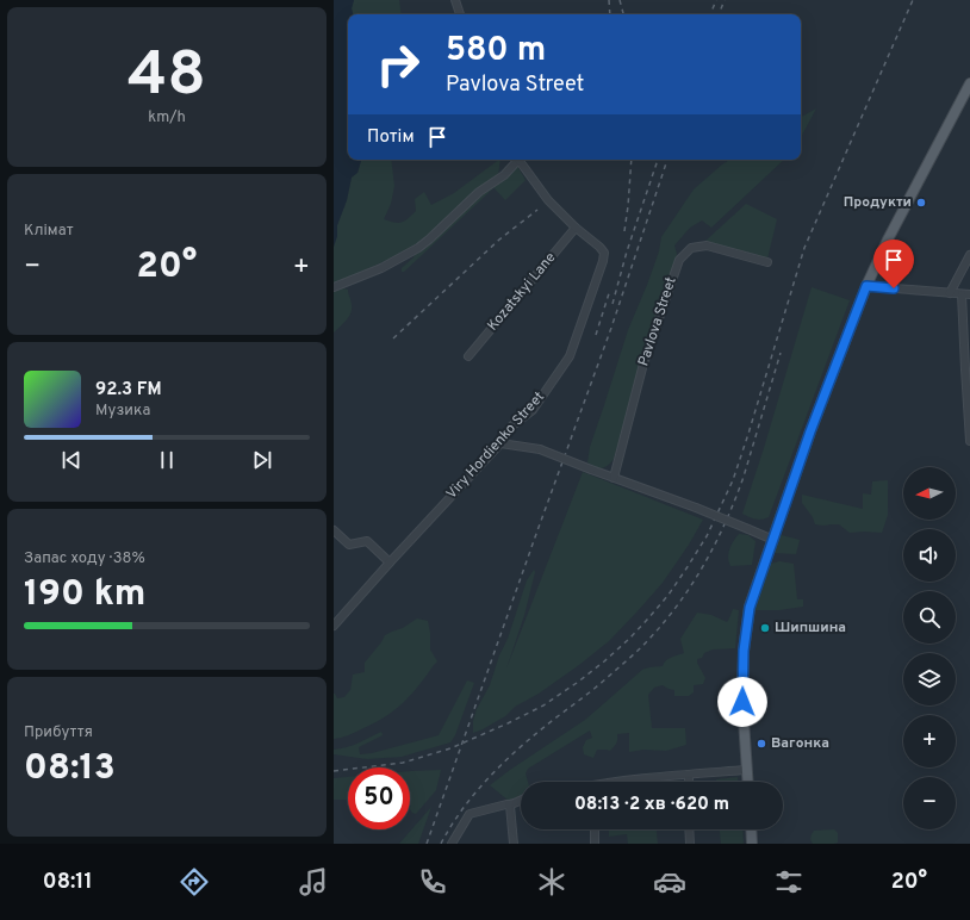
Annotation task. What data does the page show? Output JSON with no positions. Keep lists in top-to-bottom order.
{
  "streets": {
    "street": ["Kozatskyi Lane", "Pavlova Street", "Viry Hordienko Street"]
  },
  "crossings": [
    ["Kozatskyi Lane", "Viry Hordienko Street"]
  ],
  "places": ["Продукти", "Шипшина", "Вагонка"],
  "north": "left",
  "page": {
    "tile": [
      ["48", "km/h"],
      "Клімат",
      ["Запас ходу · 38%", "190 km"],
      ["Прибуття", "08:13"]
    ],
    "turn": ["580 m", "Pavlova Street"],
    "then": "Потім",
    "heat": ["−", "20°", "+"],
    "song": ["92.3 FM", "Музика"],
    "map_buttons": ["+", "−"],
    "limit": "50",
    "trip": "08:13 · 2 хв · 620 m",
    "tabs": ["08:11", "20°"]
  }
}
